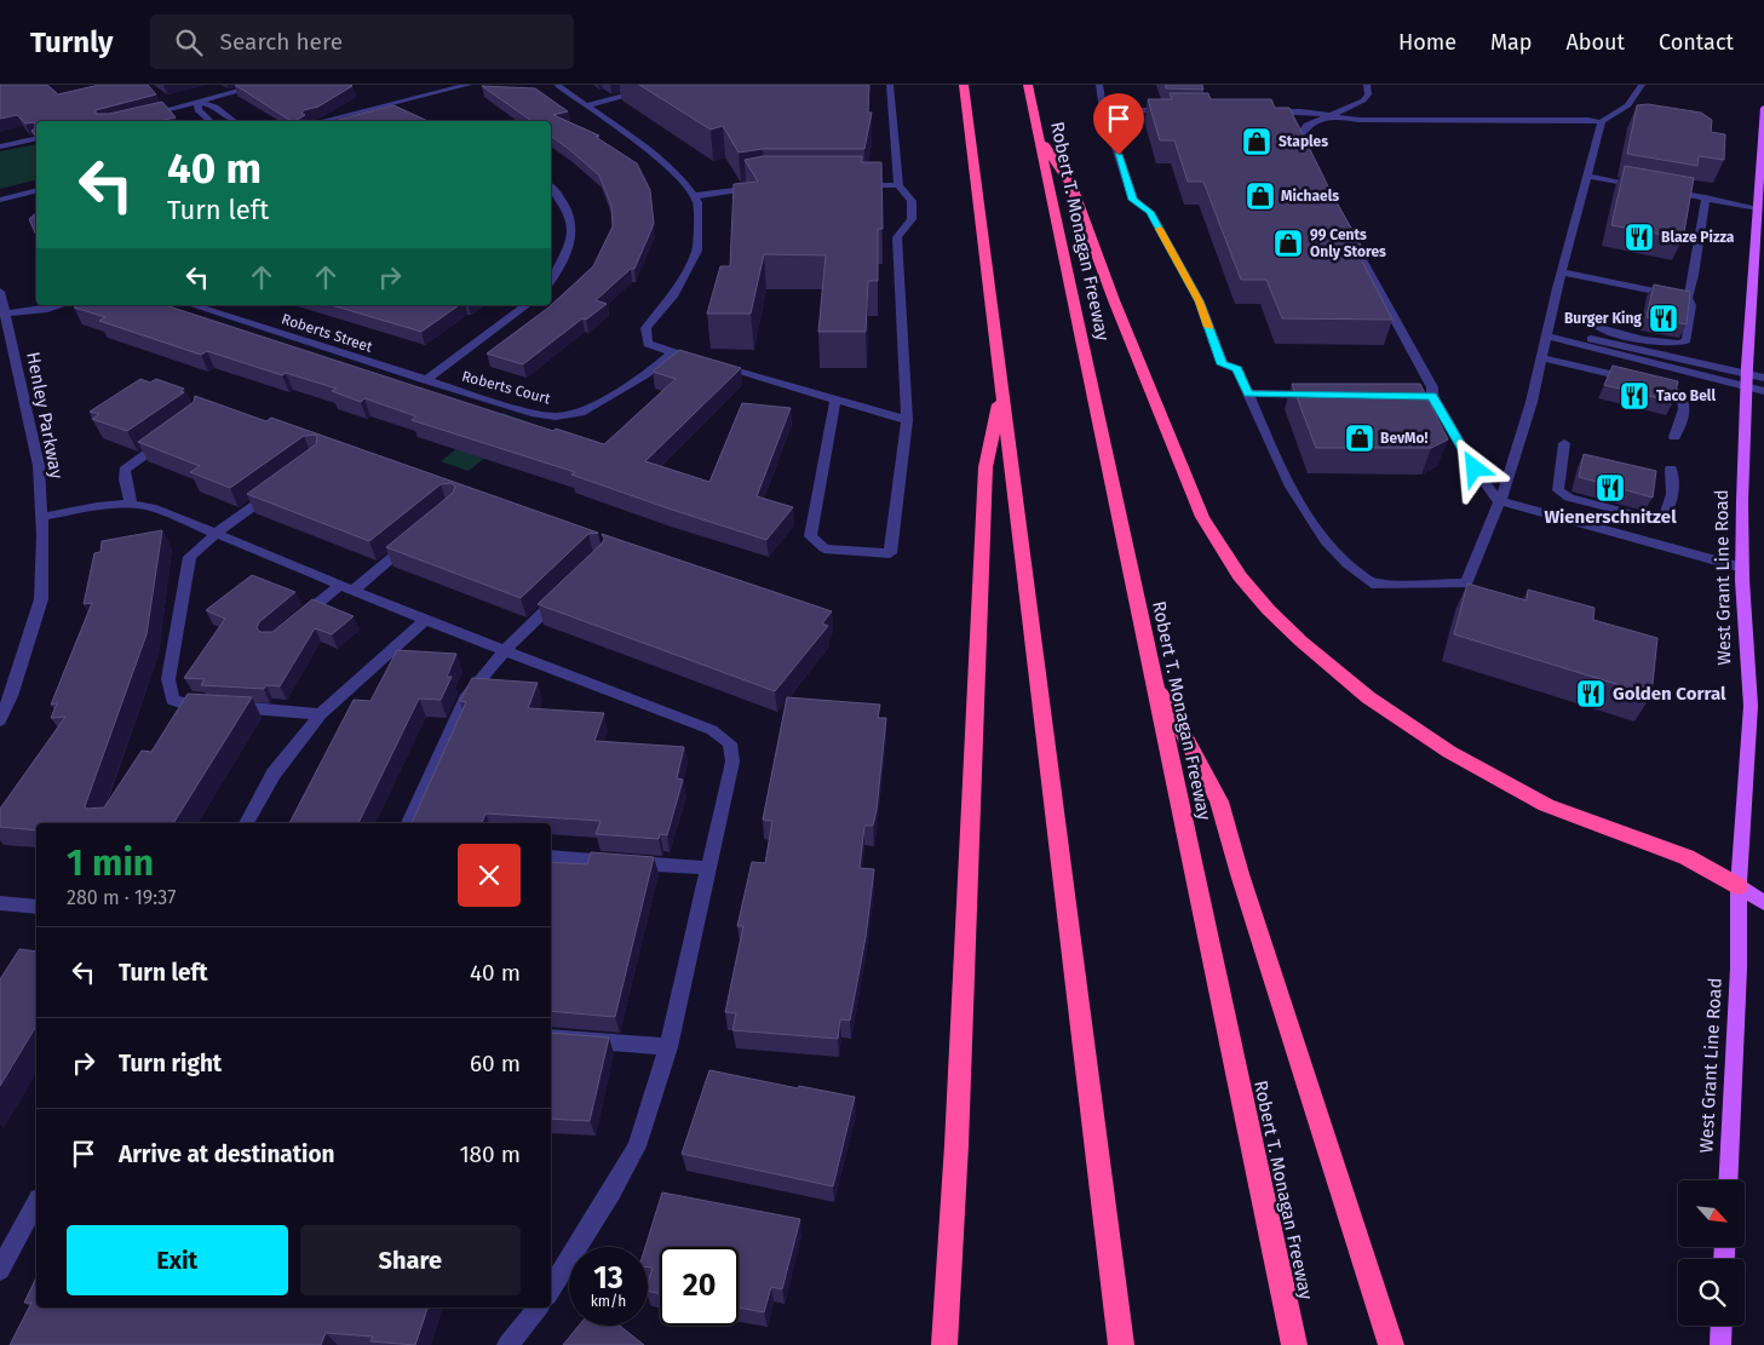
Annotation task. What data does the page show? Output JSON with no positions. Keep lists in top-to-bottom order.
{
  "streets": {
    "highway": ["Robert T. Monagan Freeway"],
    "main road": ["West Grant Line Road"],
    "street": ["Roberts Street", "Roberts Court", "Henley Parkway"]
  },
  "crossings": [
    ["Roberts Street", "Roberts Court"]
  ],
  "places": {
    "shop": [
      "Staples",
      "Michaels",
      "99 Cents Only Stores",
      "BevMo!"
    ],
    "restaurant": [
      "Blaze Pizza",
      "Burger King",
      "Taco Bell",
      "Wienerschnitzel",
      "Golden Corral"
    ]
  },
  "north": "bottom right",
  "page": {
    "header": "Turnly",
    "search": "Search here",
    "nav": [
      "Home",
      "Map",
      "About",
      "Contact"
    ],
    "turn": ["40 m", "Turn left"],
    "heading": ["1 min", "280 m · 19:37"],
    "list": [
      {
        "name": "Turn left",
        "value": "40 m"
      },
      {
        "name": "Turn right",
        "value": "60 m"
      },
      {
        "name": "Arrive at destination",
        "value": "180 m"
      }
    ],
    "buttons": ["Exit", "Share"],
    "speed": "13 km/h",
    "limit": "20"
  }
}
